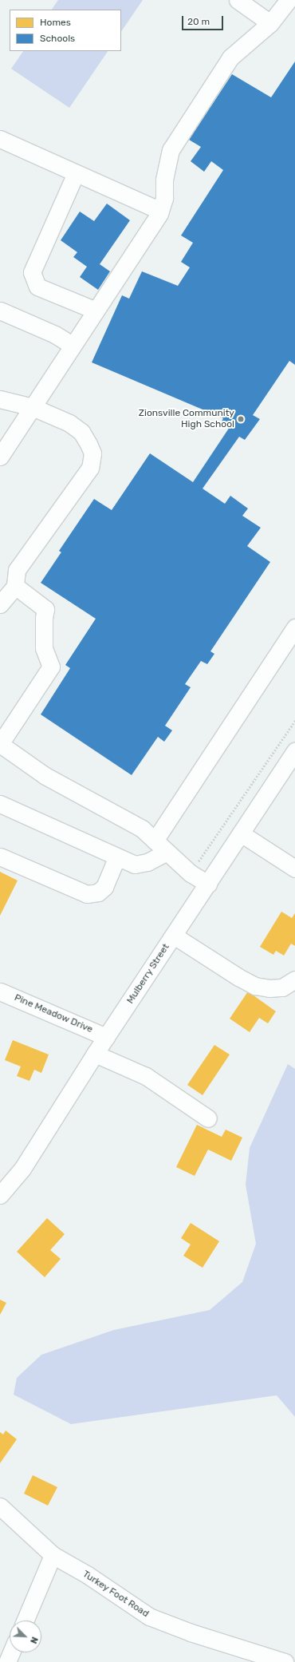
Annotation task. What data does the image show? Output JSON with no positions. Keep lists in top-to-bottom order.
{
  "streets": {
    "street": ["Mulberry Street", "Pine Meadow Drive", "Turkey Foot Road"]
  },
  "crossings": [
    ["Mulberry Street", "Pine Meadow Drive"]
  ],
  "places": ["Zionsville Community High School"],
  "legend": ["Homes", "Schools"],
  "scale_bar": "20 m",
  "north": "bottom right"
}
